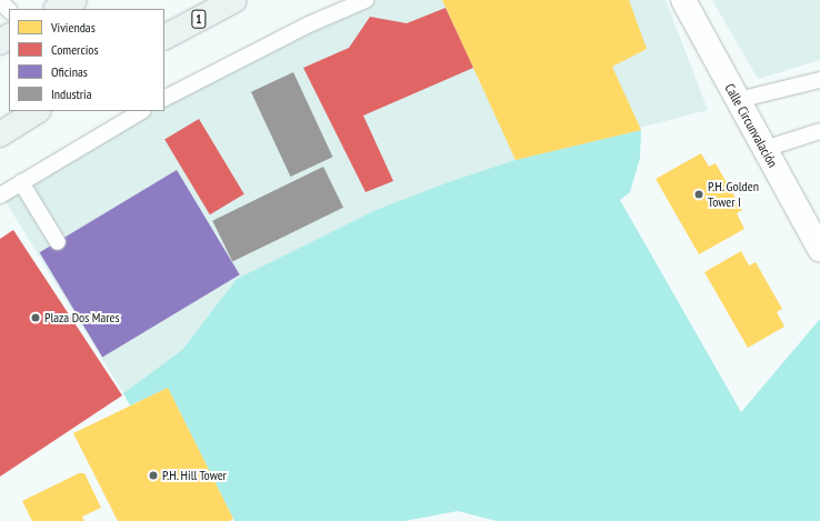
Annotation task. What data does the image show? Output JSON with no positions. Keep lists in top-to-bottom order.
{
  "streets": {
    "main road": ["1"],
    "street": ["Calle Circunvalación"]
  },
  "places": ["P.H. Golden Tower I", "Plaza Dos Mares", "P.H. Hill Tower"],
  "legend": [
    "Viviendas",
    "Comercios",
    "Oficinas",
    "Industria"
  ]
}
